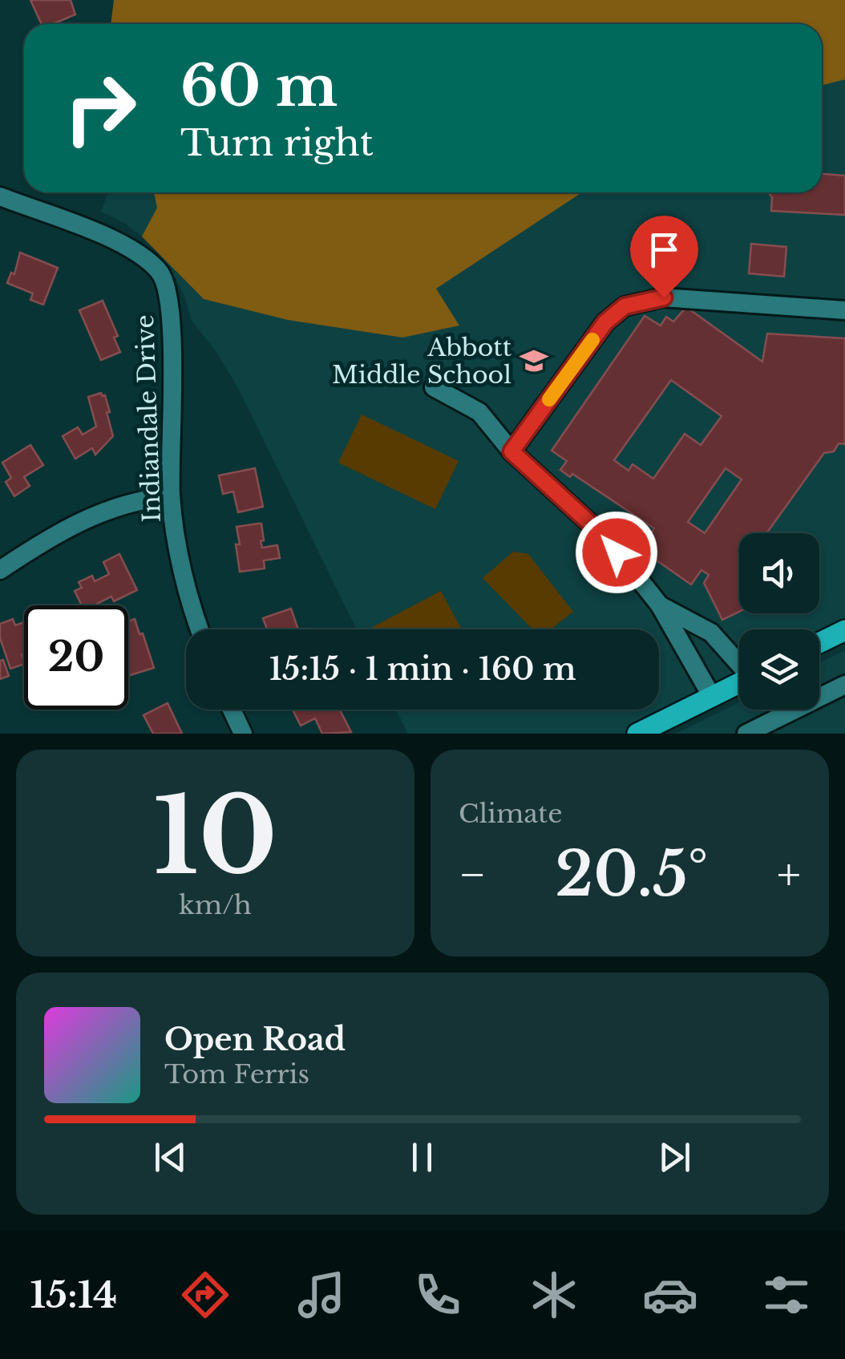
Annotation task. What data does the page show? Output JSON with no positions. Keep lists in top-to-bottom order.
{
  "streets": {
    "street": ["Indiandale Drive"]
  },
  "places": {
    "school or university": ["Abbott Middle School"]
  },
  "page": {
    "turn": ["60 m", "Turn right"],
    "limit": "20",
    "trip": "15:15 · 1 min · 160 m",
    "tile": [
      ["10", "km/h"],
      "Climate"
    ],
    "heat": ["−", "20.5°", "+"],
    "song": ["Open Road", "Tom Ferris"],
    "tabs": "15:14"
  }
}
